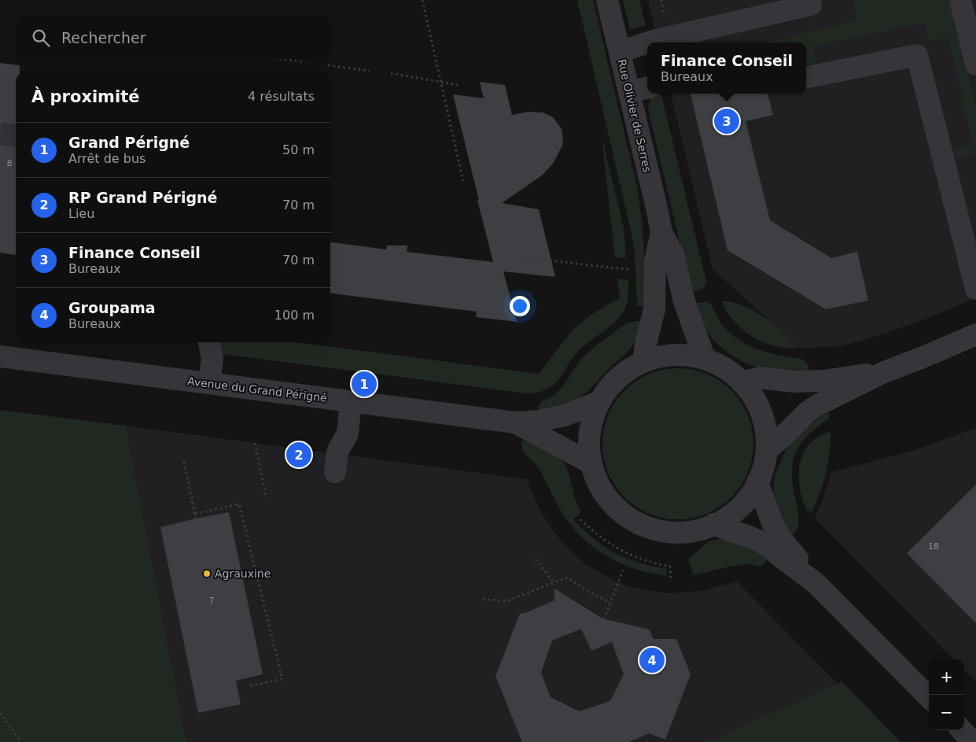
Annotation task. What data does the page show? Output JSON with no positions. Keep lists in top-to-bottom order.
{
  "streets": {
    "street": ["Rue Olivier de Serres", "Avenue du Grand Périgné"]
  },
  "places": ["Agrauxine"],
  "house_numbers": ["8", "18", "7"],
  "page": {
    "search": "Rechercher",
    "popup": ["Finance Conseil", "Bureaux"],
    "heading": ["À proximité", "4 résultats"],
    "pins": [
      "3",
      "1",
      "2",
      "4"
    ],
    "list": [
      {
        "mark": "1",
        "name": "Grand Périgné",
        "note": "Arrêt de bus",
        "value": "50 m"
      },
      {
        "mark": "2",
        "name": "RP Grand Périgné",
        "note": "Lieu",
        "value": "70 m"
      },
      {
        "mark": "3",
        "name": "Finance Conseil",
        "note": "Bureaux",
        "value": "70 m"
      },
      {
        "mark": "4",
        "name": "Groupama",
        "note": "Bureaux",
        "value": "100 m"
      }
    ],
    "map_buttons": ["+", "−"]
  }
}
